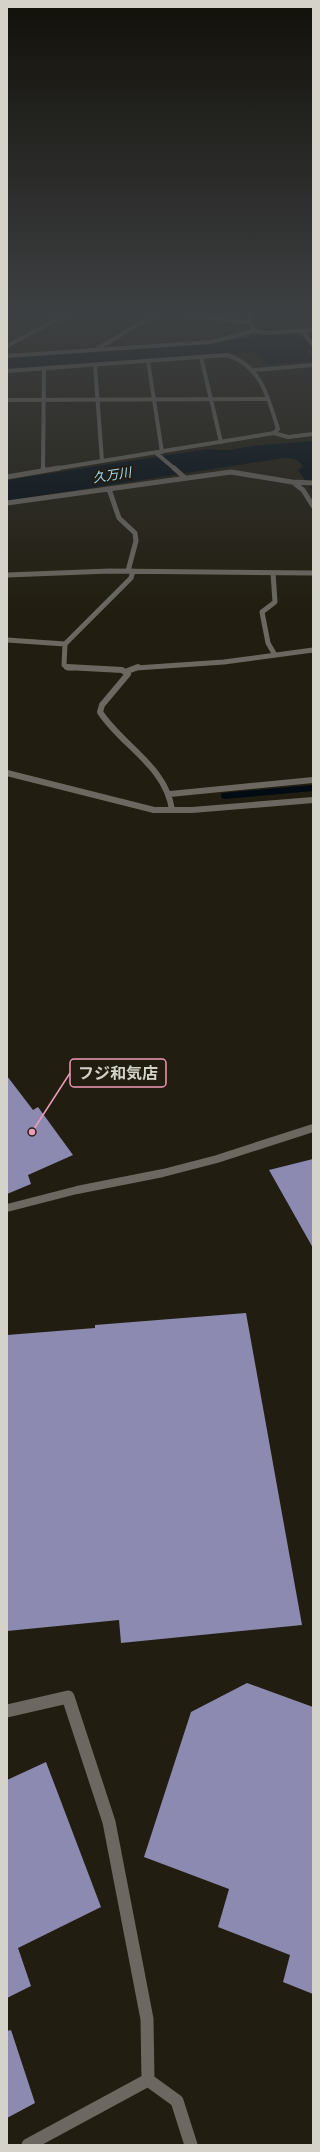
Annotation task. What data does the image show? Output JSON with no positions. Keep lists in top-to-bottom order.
{
  "water": ["久万川"],
  "places": ["フジ和気店"]
}
